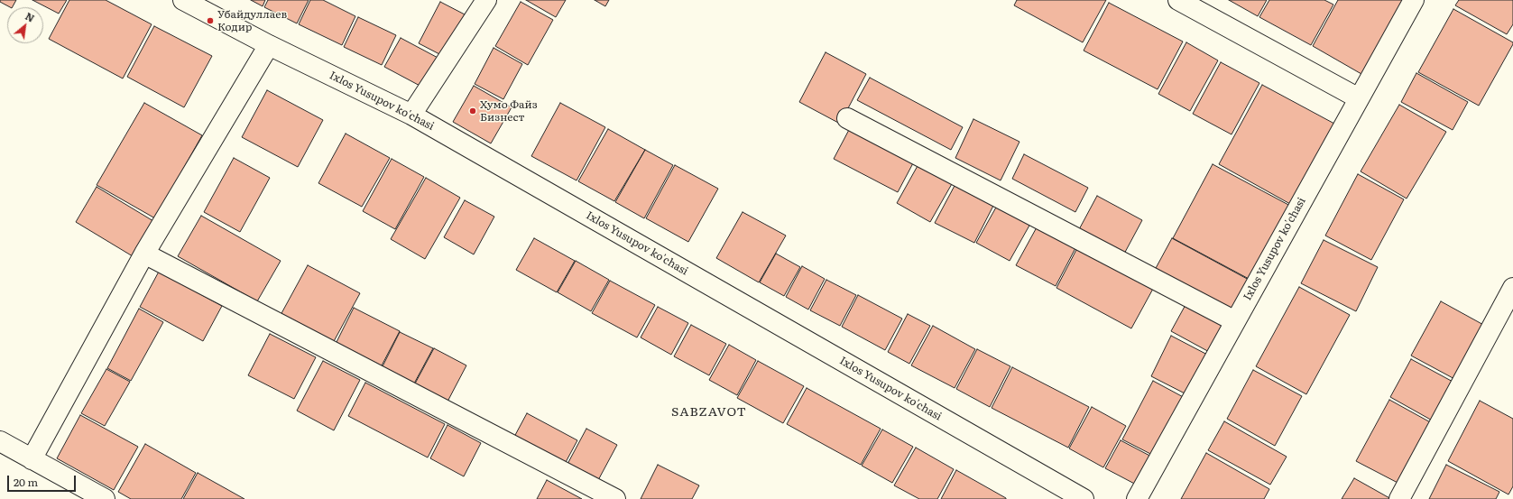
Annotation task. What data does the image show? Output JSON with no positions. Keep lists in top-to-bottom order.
{
  "streets": {
    "street": ["Ixlos Yusupov ko'chasi"]
  },
  "districts": ["SABZAVOT"],
  "places": ["Убайдуллаев Кодир", "Хумо Файз Бизнест"],
  "scale_bar": "20 m",
  "north": "top right"
}
